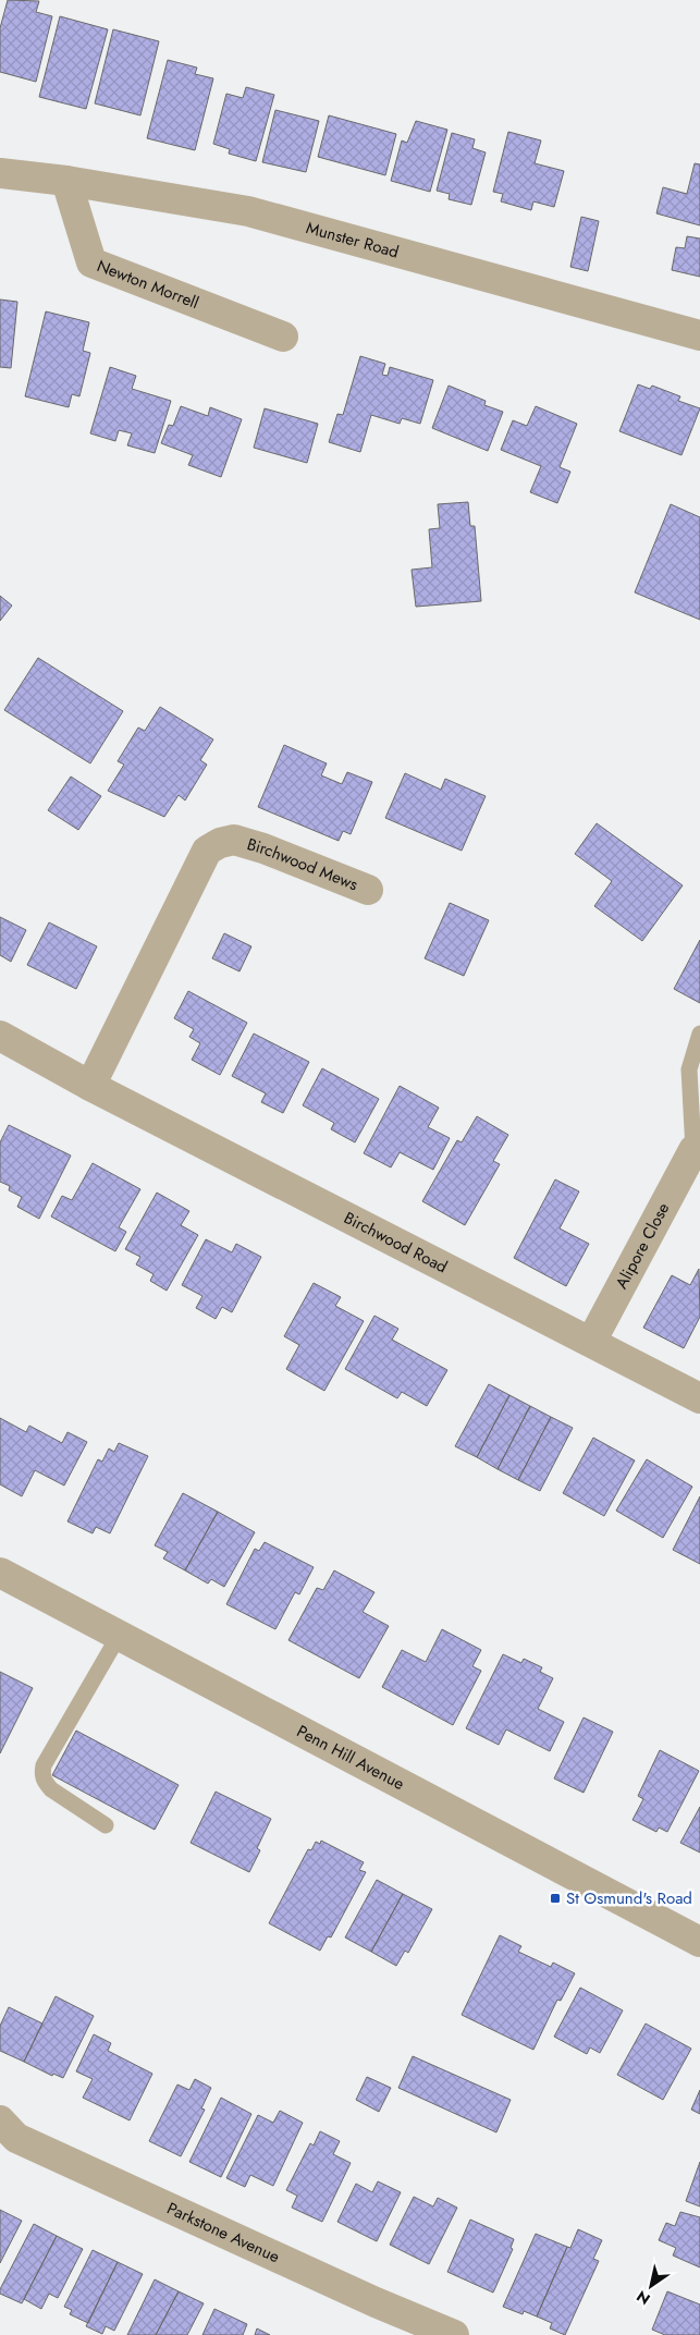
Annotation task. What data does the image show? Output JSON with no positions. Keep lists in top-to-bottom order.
{
  "streets": {
    "street": [
      "Munster Road",
      "Newton Morrell",
      "Birchwood Mews",
      "Birchwood Road",
      "Alipore Close",
      "Penn Hill Avenue",
      "Parkstone Avenue"
    ]
  },
  "crossings": [
    ["Munster Road", "Newton Morrell"],
    ["Birchwood Mews", "Birchwood Road"],
    ["Birchwood Road", "Alipore Close"]
  ],
  "places": {
    "transit": ["St Osmund's Road"]
  },
  "north": "bottom left"
}
